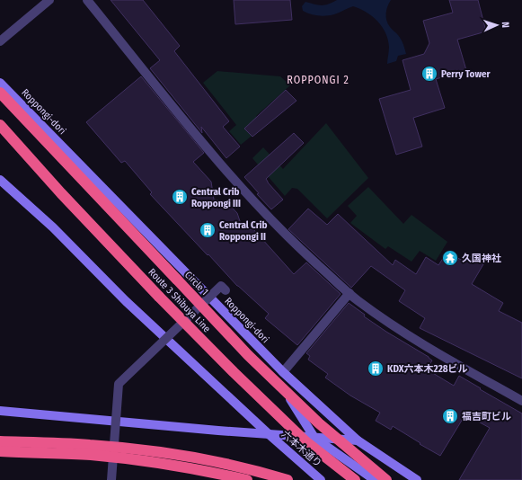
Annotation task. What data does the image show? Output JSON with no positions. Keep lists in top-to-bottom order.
{
  "streets": {
    "highway": ["Circle 1", "Route 3 Shibuya Line"],
    "main road": ["Roppongi-dori", "六本木通り"]
  },
  "districts": ["ROPPONGI 2"],
  "places": {
    "building": [
      "Perry Tower",
      "Central Crib Roppongi III",
      "Central Crib Roppongi II",
      "KDX六本木228ビル",
      "福吉町ビル"
    ],
    "temple": ["久国神社"]
  },
  "north": "right"
}
